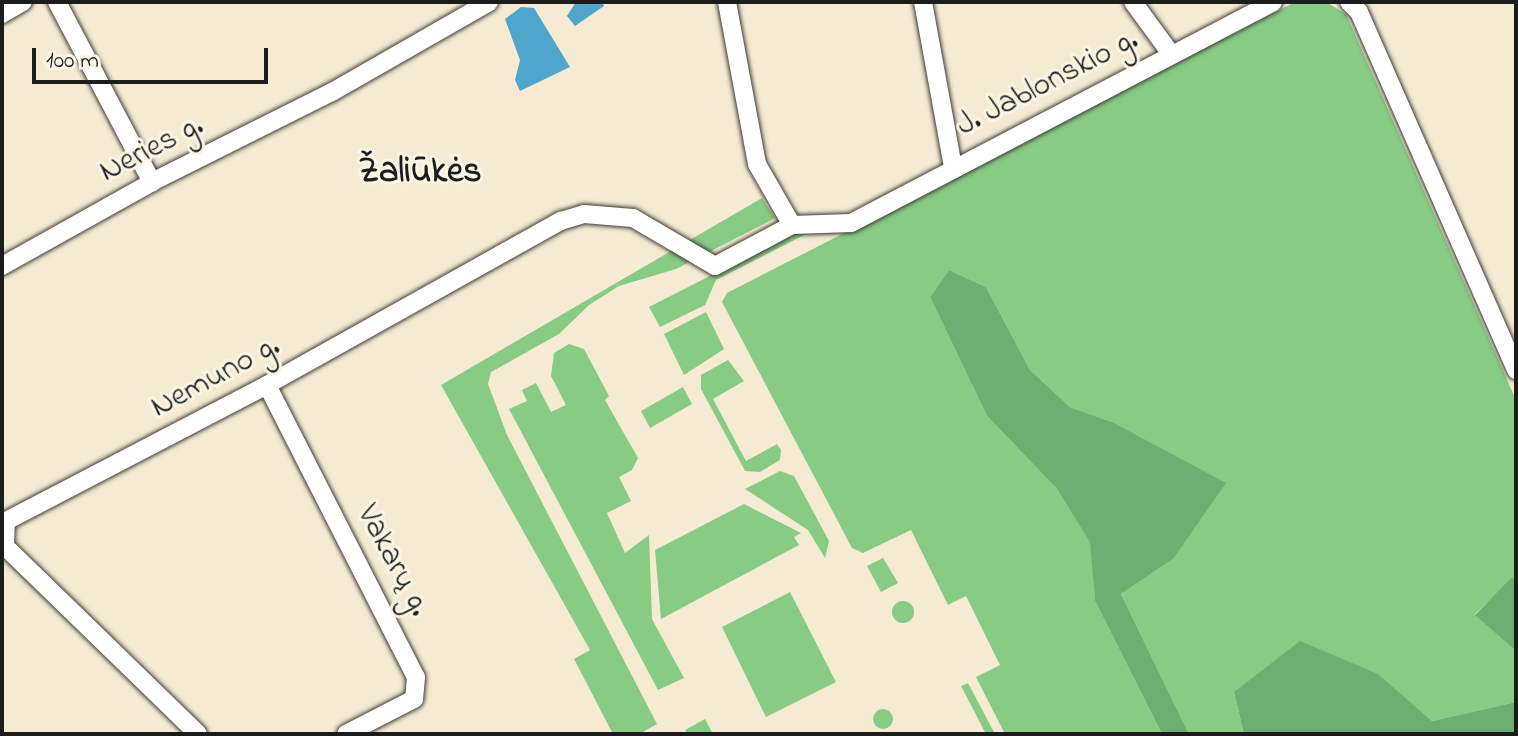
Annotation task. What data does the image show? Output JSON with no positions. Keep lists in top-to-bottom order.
{
  "streets": {
    "street": [
      "J. Jablonskio g.",
      "Neries g.",
      "Nemuno g.",
      "Vakarų g."
    ]
  },
  "crossings": [
    ["J. Jablonskio g.", "Nemuno g."],
    ["Nemuno g.", "Vakarų g."]
  ],
  "districts": ["Žaliūkės"],
  "scale_bar": "100 m"
}
